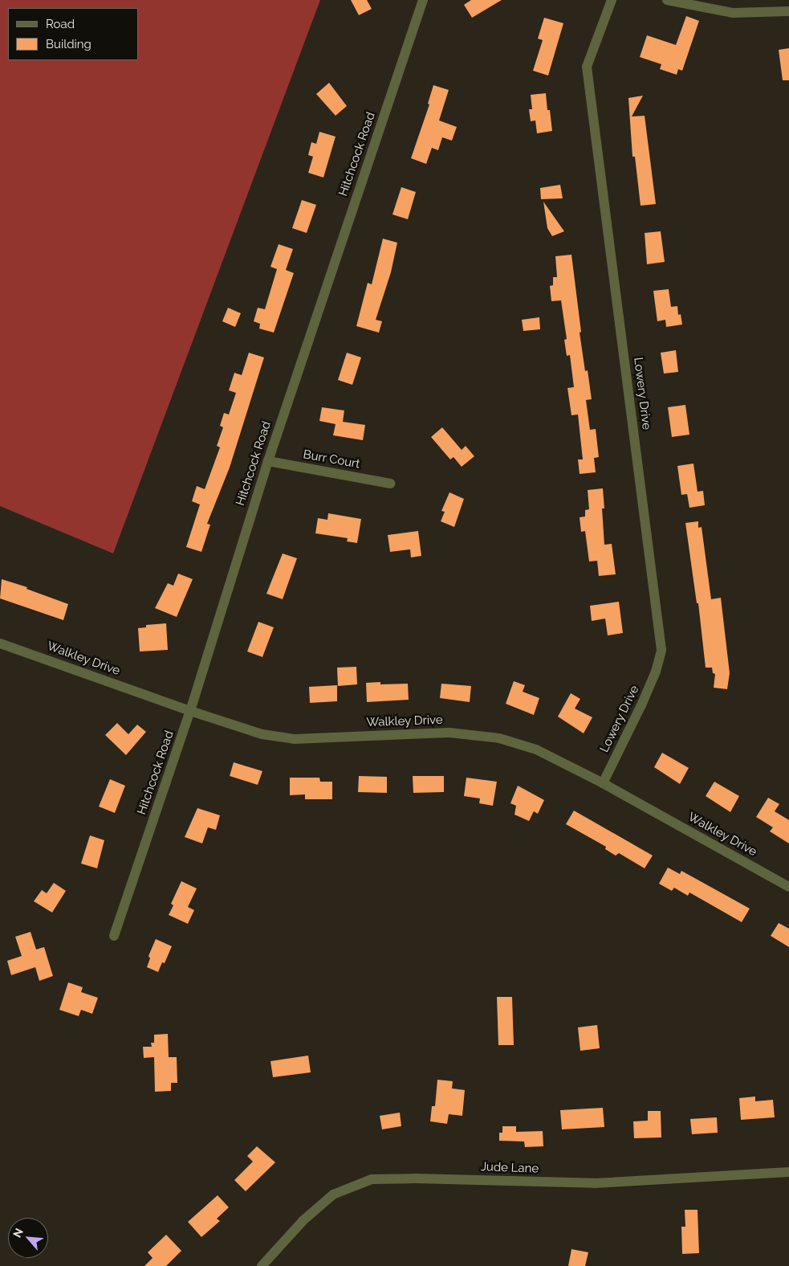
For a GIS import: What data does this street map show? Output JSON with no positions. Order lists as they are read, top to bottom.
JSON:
{
  "streets": {
    "street": [
      "Hitchcock Road",
      "Lowery Drive",
      "Burr Court",
      "Walkley Drive",
      "Jude Lane"
    ]
  },
  "crossings": [
    ["Hitchcock Road", "Burr Court"],
    ["Hitchcock Road", "Walkley Drive"],
    ["Lowery Drive", "Walkley Drive"]
  ],
  "legend": ["Road", "Building"],
  "north": "top left"
}
